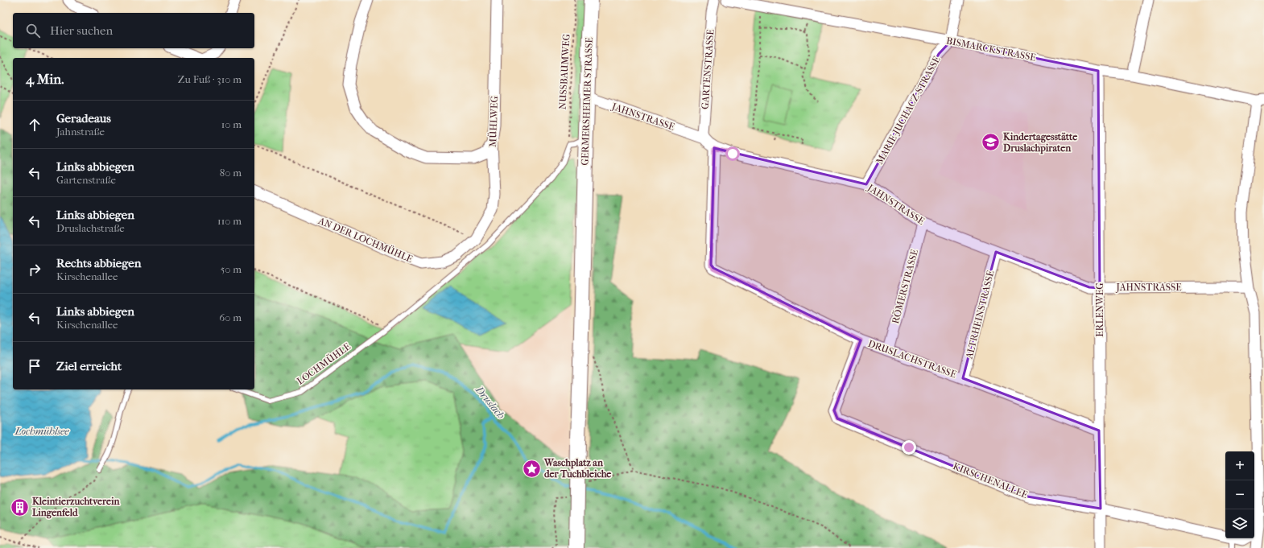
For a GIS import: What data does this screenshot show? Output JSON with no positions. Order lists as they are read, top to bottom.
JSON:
{
  "streets": {
    "main road": ["GERMERSHEIMER STRASSE"],
    "street": [
      "BISMARCKSTRASSE",
      "GARTENSTRASSE",
      "MARIE-JUCHACZ-STRASSE",
      "JAHNSTRASSE",
      "MÜHLWEG",
      "AN DER LOCHMÜHLE",
      "RÖMERSTRASSE",
      "ERLENWEG",
      "ALTRHEINSTRASSE",
      "DRUSLACHSTRASSE",
      "KIRSCHENALLEE"
    ],
    "lane": ["LOCHMÜHLE"],
    "path": ["NUSSBAUMWEG"]
  },
  "crossings": [
    ["BISMARCKSTRASSE", "MARIE-JUCHACZ-STRASSE"],
    ["BISMARCKSTRASSE", "ERLENWEG"],
    ["GARTENSTRASSE", "JAHNSTRASSE"],
    ["NUSSBAUMWEG", "LOCHMÜHLE"],
    ["GERMERSHEIMER STRASSE", "JAHNSTRASSE"],
    ["MARIE-JUCHACZ-STRASSE", "JAHNSTRASSE"],
    ["JAHNSTRASSE", "RÖMERSTRASSE"],
    ["JAHNSTRASSE", "ERLENWEG"],
    ["JAHNSTRASSE", "ALTRHEINSTRASSE"],
    ["JAHNSTRASSE", "DRUSLACHSTRASSE"],
    ["MÜHLWEG", "AN DER LOCHMÜHLE"],
    ["RÖMERSTRASSE", "DRUSLACHSTRASSE"],
    ["ERLENWEG", "DRUSLACHSTRASSE"],
    ["ERLENWEG", "KIRSCHENALLEE"],
    ["ALTRHEINSTRASSE", "DRUSLACHSTRASSE"],
    ["DRUSLACHSTRASSE", "KIRSCHENALLEE"]
  ],
  "water": ["Druslach", "Lochmühlsee"],
  "places": {
    "school or university": ["Kindertagesstätte Druslachpiraten"],
    "place": ["Waschplatz an der Tuchbleiche"],
    "building": ["Kleintierzuchtverein Lingenfeld"]
  },
  "page": {
    "search": "Hier suchen",
    "heading": ["4 Min.", "Zu Fuß · 310 m"],
    "list": [
      ["Geradeaus", "Jahnstraße", "10 m"],
      ["Links abbiegen", "Gartenstraße", "80 m"],
      ["Links abbiegen", "Druslachstraße", "110 m"],
      ["Rechts abbiegen", "Kirschenallee", "50 m"],
      ["Links abbiegen", "Kirschenallee", "60 m"],
      "Ziel erreicht"
    ],
    "map_buttons": ["+", "−"]
  }
}
